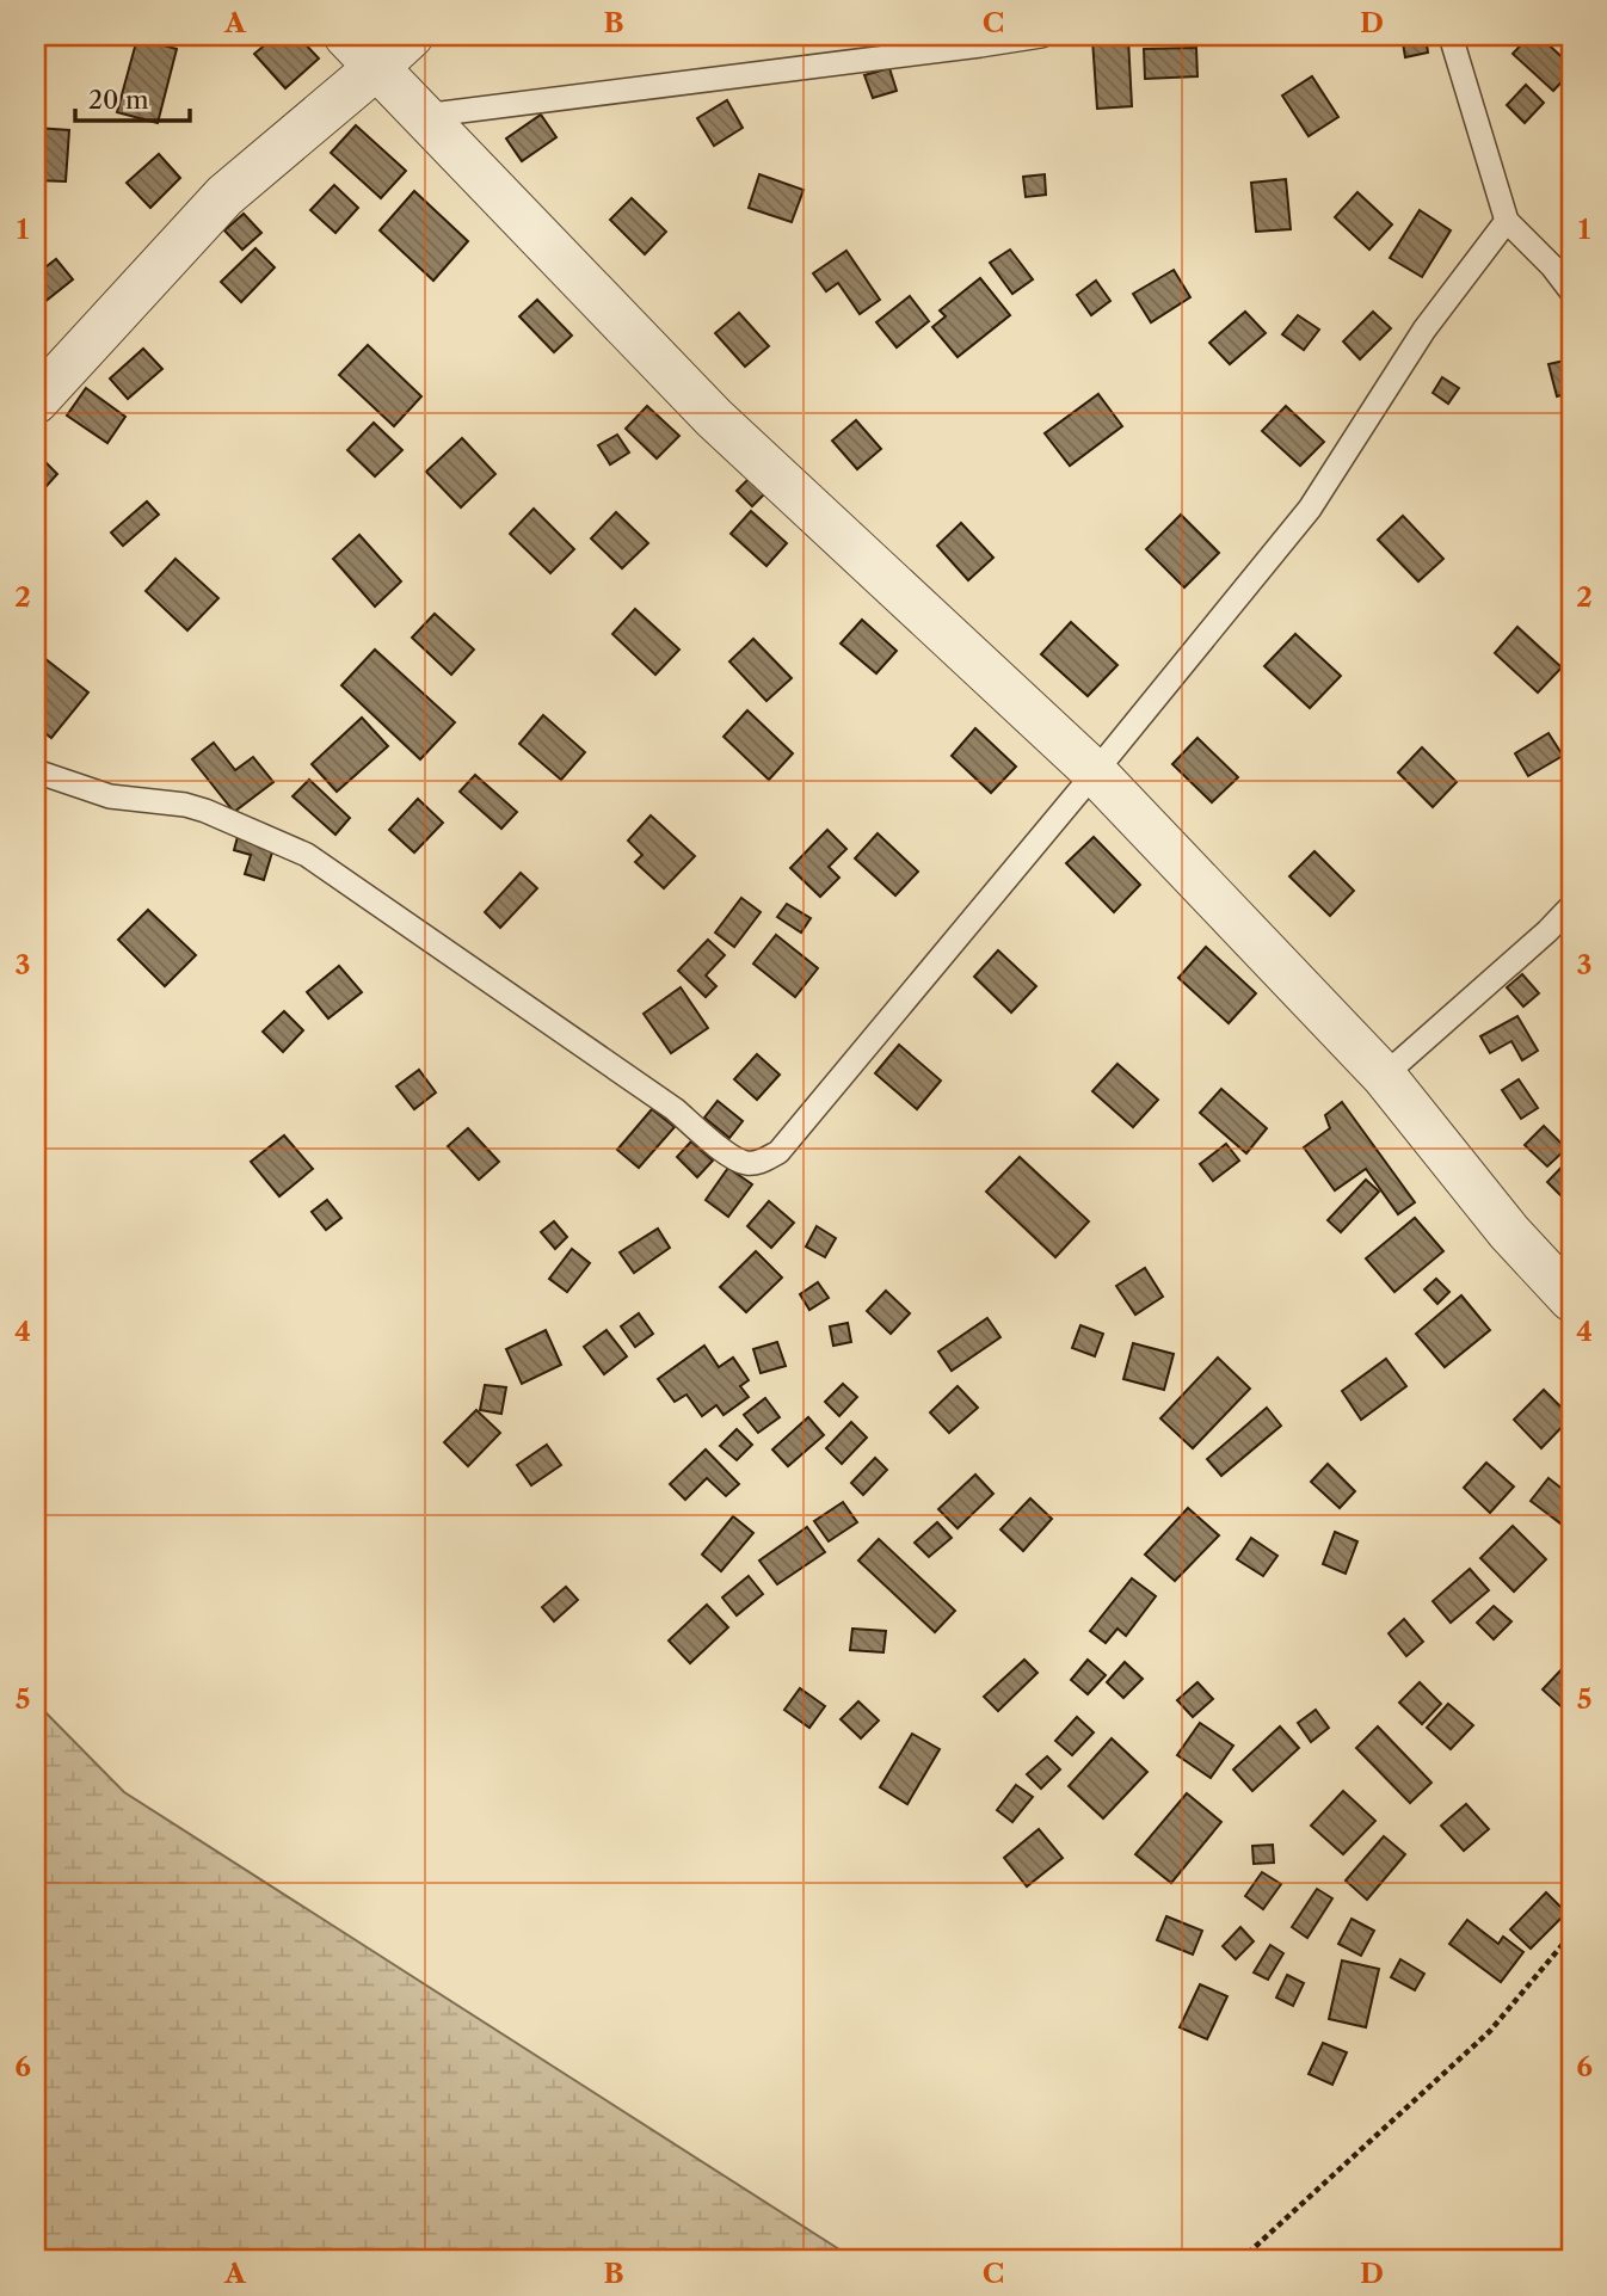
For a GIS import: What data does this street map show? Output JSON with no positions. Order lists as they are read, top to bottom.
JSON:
{
  "scale_bar": "20 m",
  "grid": {
    "columns": [
      "A",
      "B",
      "C",
      "D"
    ],
    "rows": [
      "1",
      "2",
      "3",
      "4",
      "5",
      "6"
    ]
  }
}
